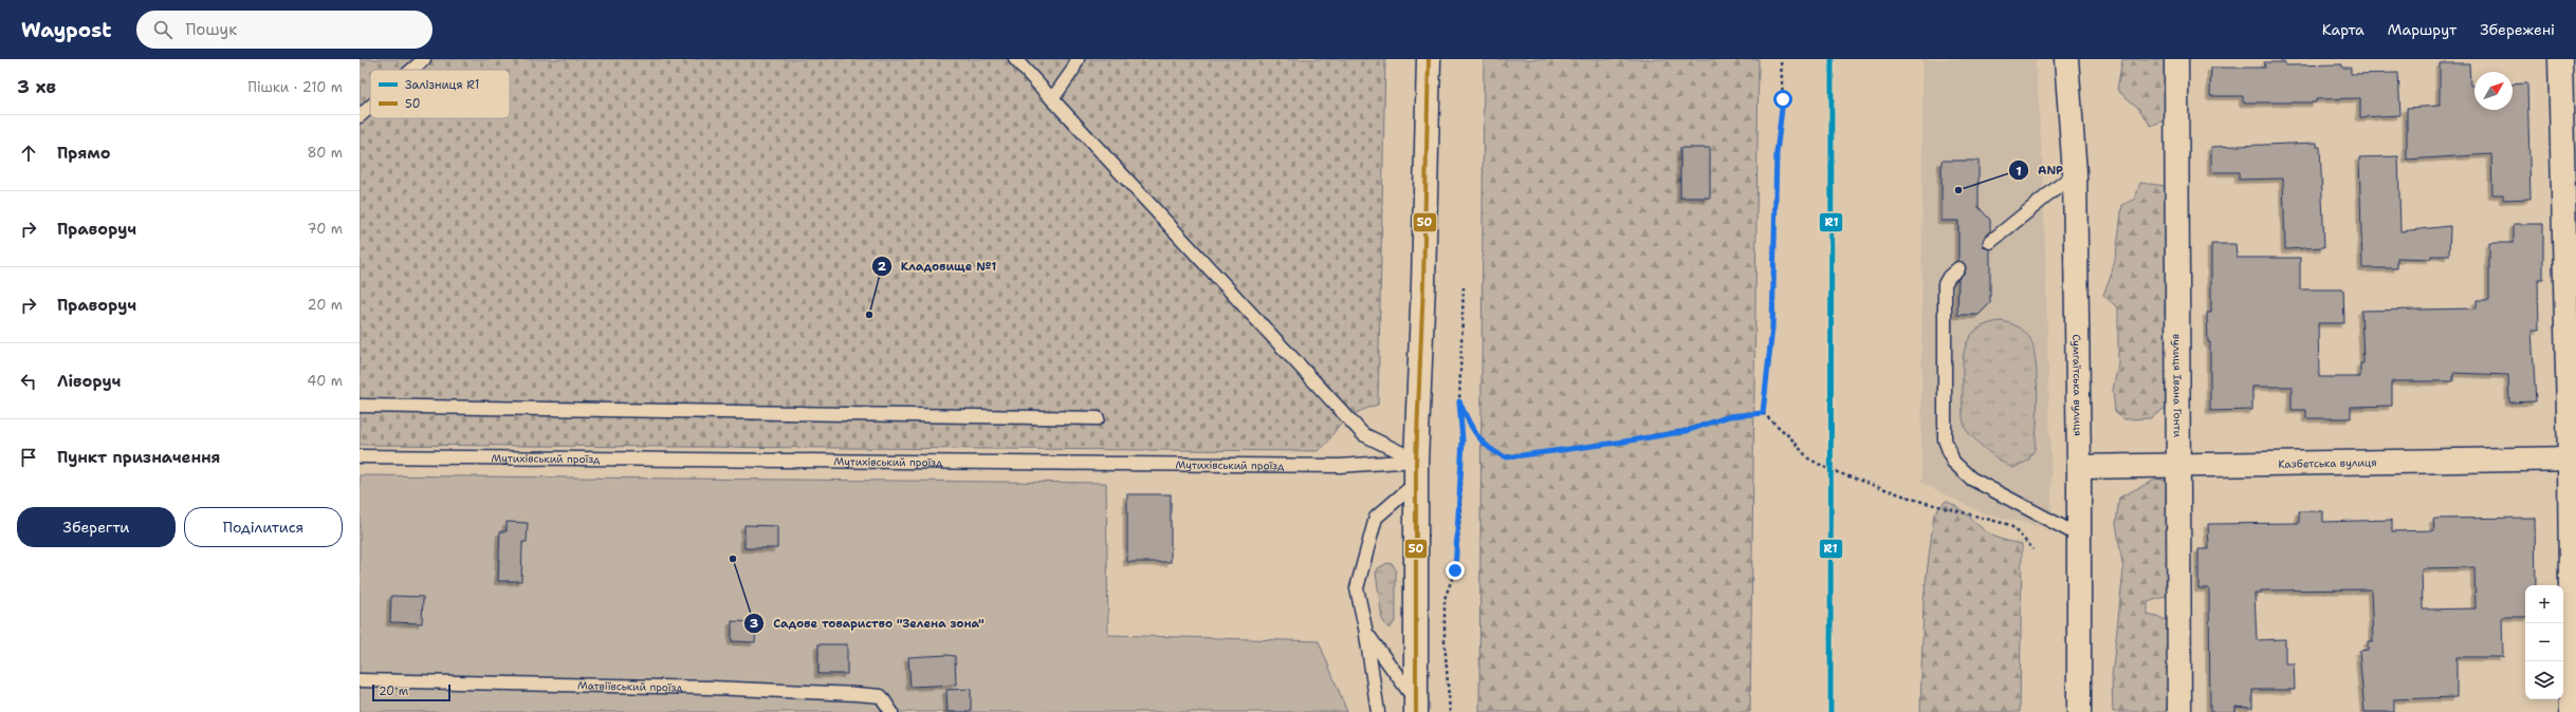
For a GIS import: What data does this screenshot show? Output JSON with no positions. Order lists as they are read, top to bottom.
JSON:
{
  "streets": {
    "street": ["Сумгаїтська вулиця", "вулиця Івана Гонти", "Казбетська вулиця"],
    "lane": ["Мутихівський проїзд", "Матвіївський проїзд"]
  },
  "crossings": [
    ["Сумгаїтська вулиця", "Казбетська вулиця"],
    ["вулиця Івана Гонти", "Казбетська вулиця"]
  ],
  "places": ["ANP", "Кладовище №1", "Садове товариство \"Зелена зона\""],
  "lines": ["rail line R1", "transit line 50"],
  "legend": ["Залізниця R1", "50"],
  "scale_bar": "20 m",
  "north": "top right",
  "page": {
    "header": "Waypost",
    "search": "Пошук",
    "nav": ["Карта", "Маршрут", "Збережені"],
    "heading": ["3 хв", "Пішки · 210 m"],
    "list": [
      ["Прямо", "80 m"],
      ["Праворуч", "70 m"],
      ["Праворуч", "20 m"],
      ["Ліворуч", "40 m"],
      "Пункт призначення"
    ],
    "buttons": ["Зберегти", "Поділитися"],
    "map_buttons": ["+", "−"],
    "scale": "20 m"
  }
}
